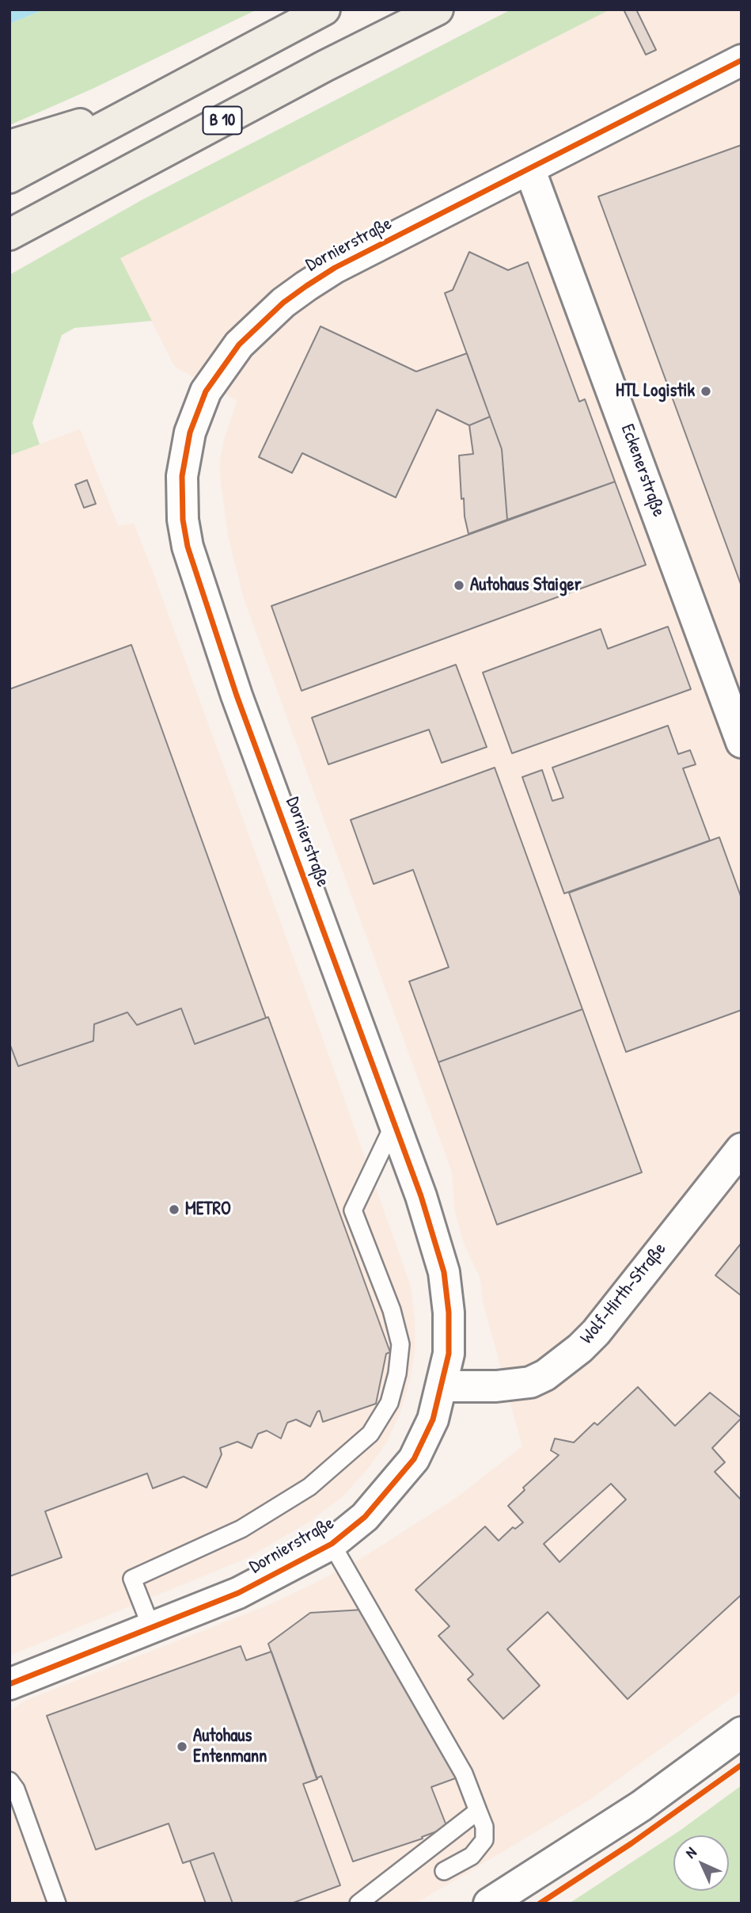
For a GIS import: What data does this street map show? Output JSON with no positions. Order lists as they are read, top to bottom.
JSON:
{
  "streets": {
    "highway": ["B 10"],
    "street": ["Dornierstraße", "Eckenerstraße", "Wolf-Hirth-Straße"]
  },
  "crossings": [
    ["Dornierstraße", "Eckenerstraße"],
    ["Dornierstraße", "Wolf-Hirth-Straße"]
  ],
  "places": [
    "HTL Logistik",
    "Autohaus Staiger",
    "METRO",
    "Autohaus Entenmann"
  ],
  "north": "top left"
}
